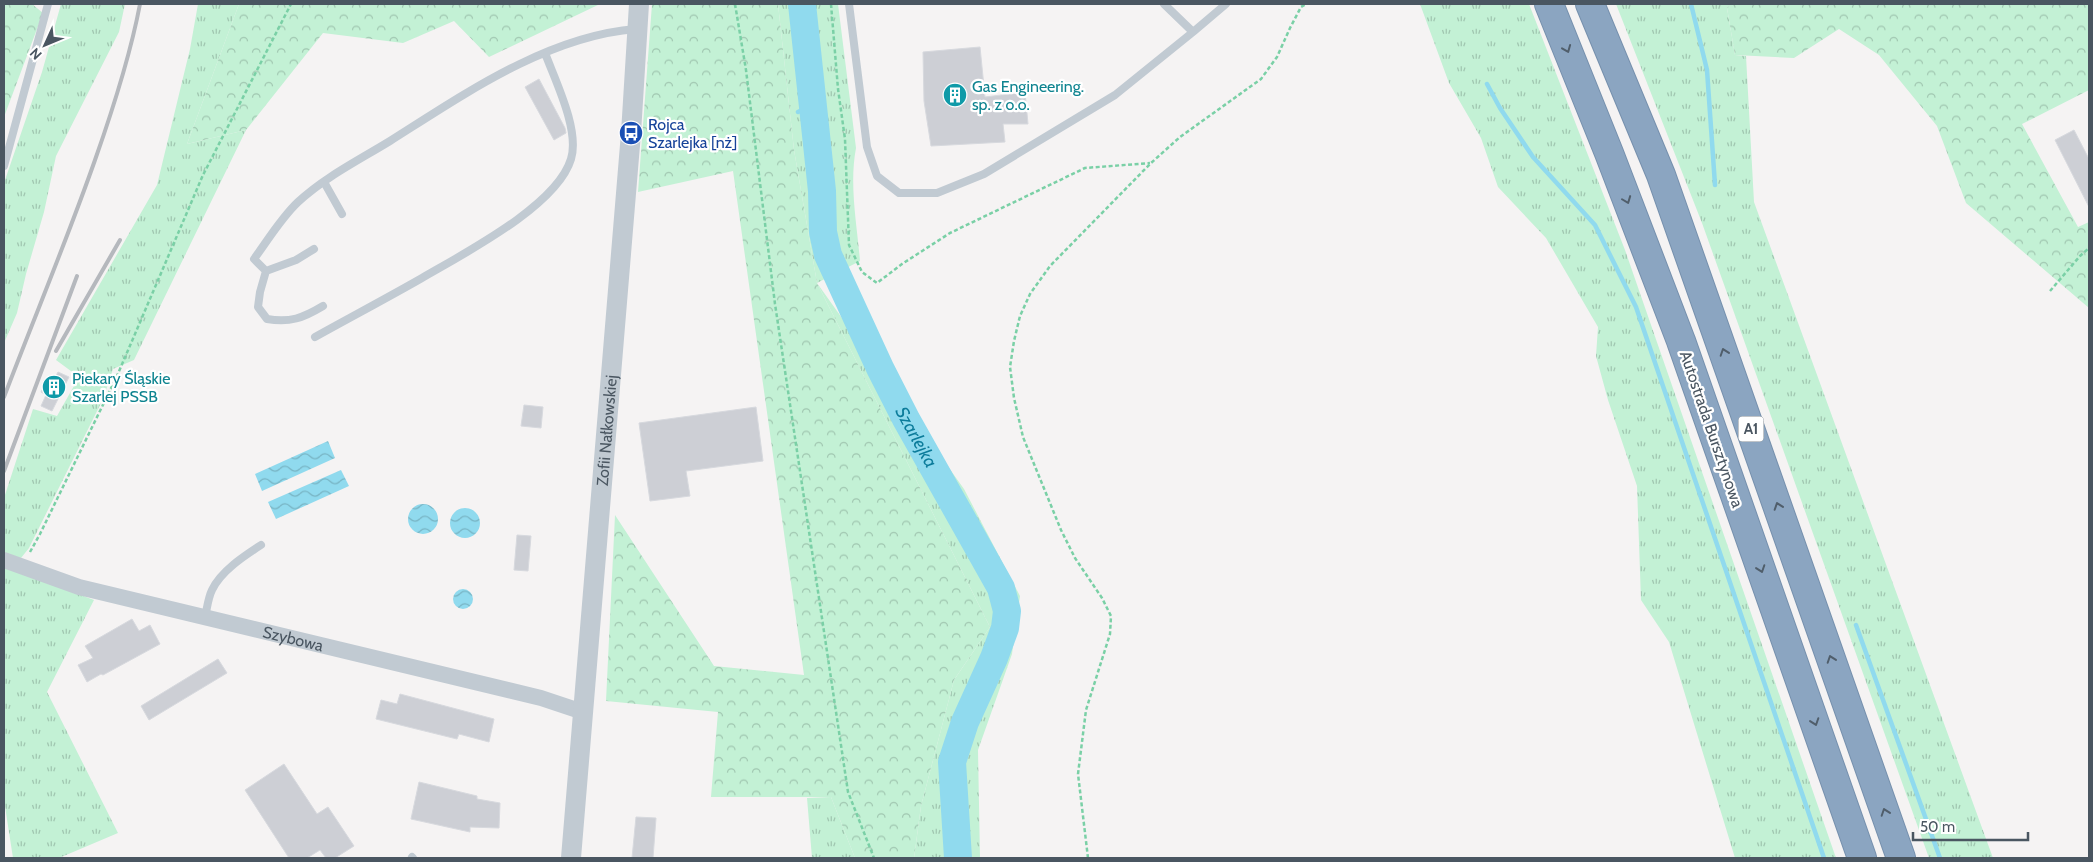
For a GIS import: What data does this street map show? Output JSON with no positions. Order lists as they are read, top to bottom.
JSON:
{
  "streets": {
    "highway": ["Autostrada Bursztynowa", "A1"],
    "street": ["Zofii Nałkowskiej", "Szybowa"]
  },
  "crossings": [
    ["Zofii Nałkowskiej", "Szybowa"]
  ],
  "water": ["Szarlejka"],
  "places": {
    "building": ["Gas Engineering. sp. z o.o.", "Piekary Śląskie Szarlej PSSB"],
    "bus stop": ["Rojca Szarlejka [nż]"]
  },
  "scale_bar": "50 m",
  "north": "bottom left"
}
